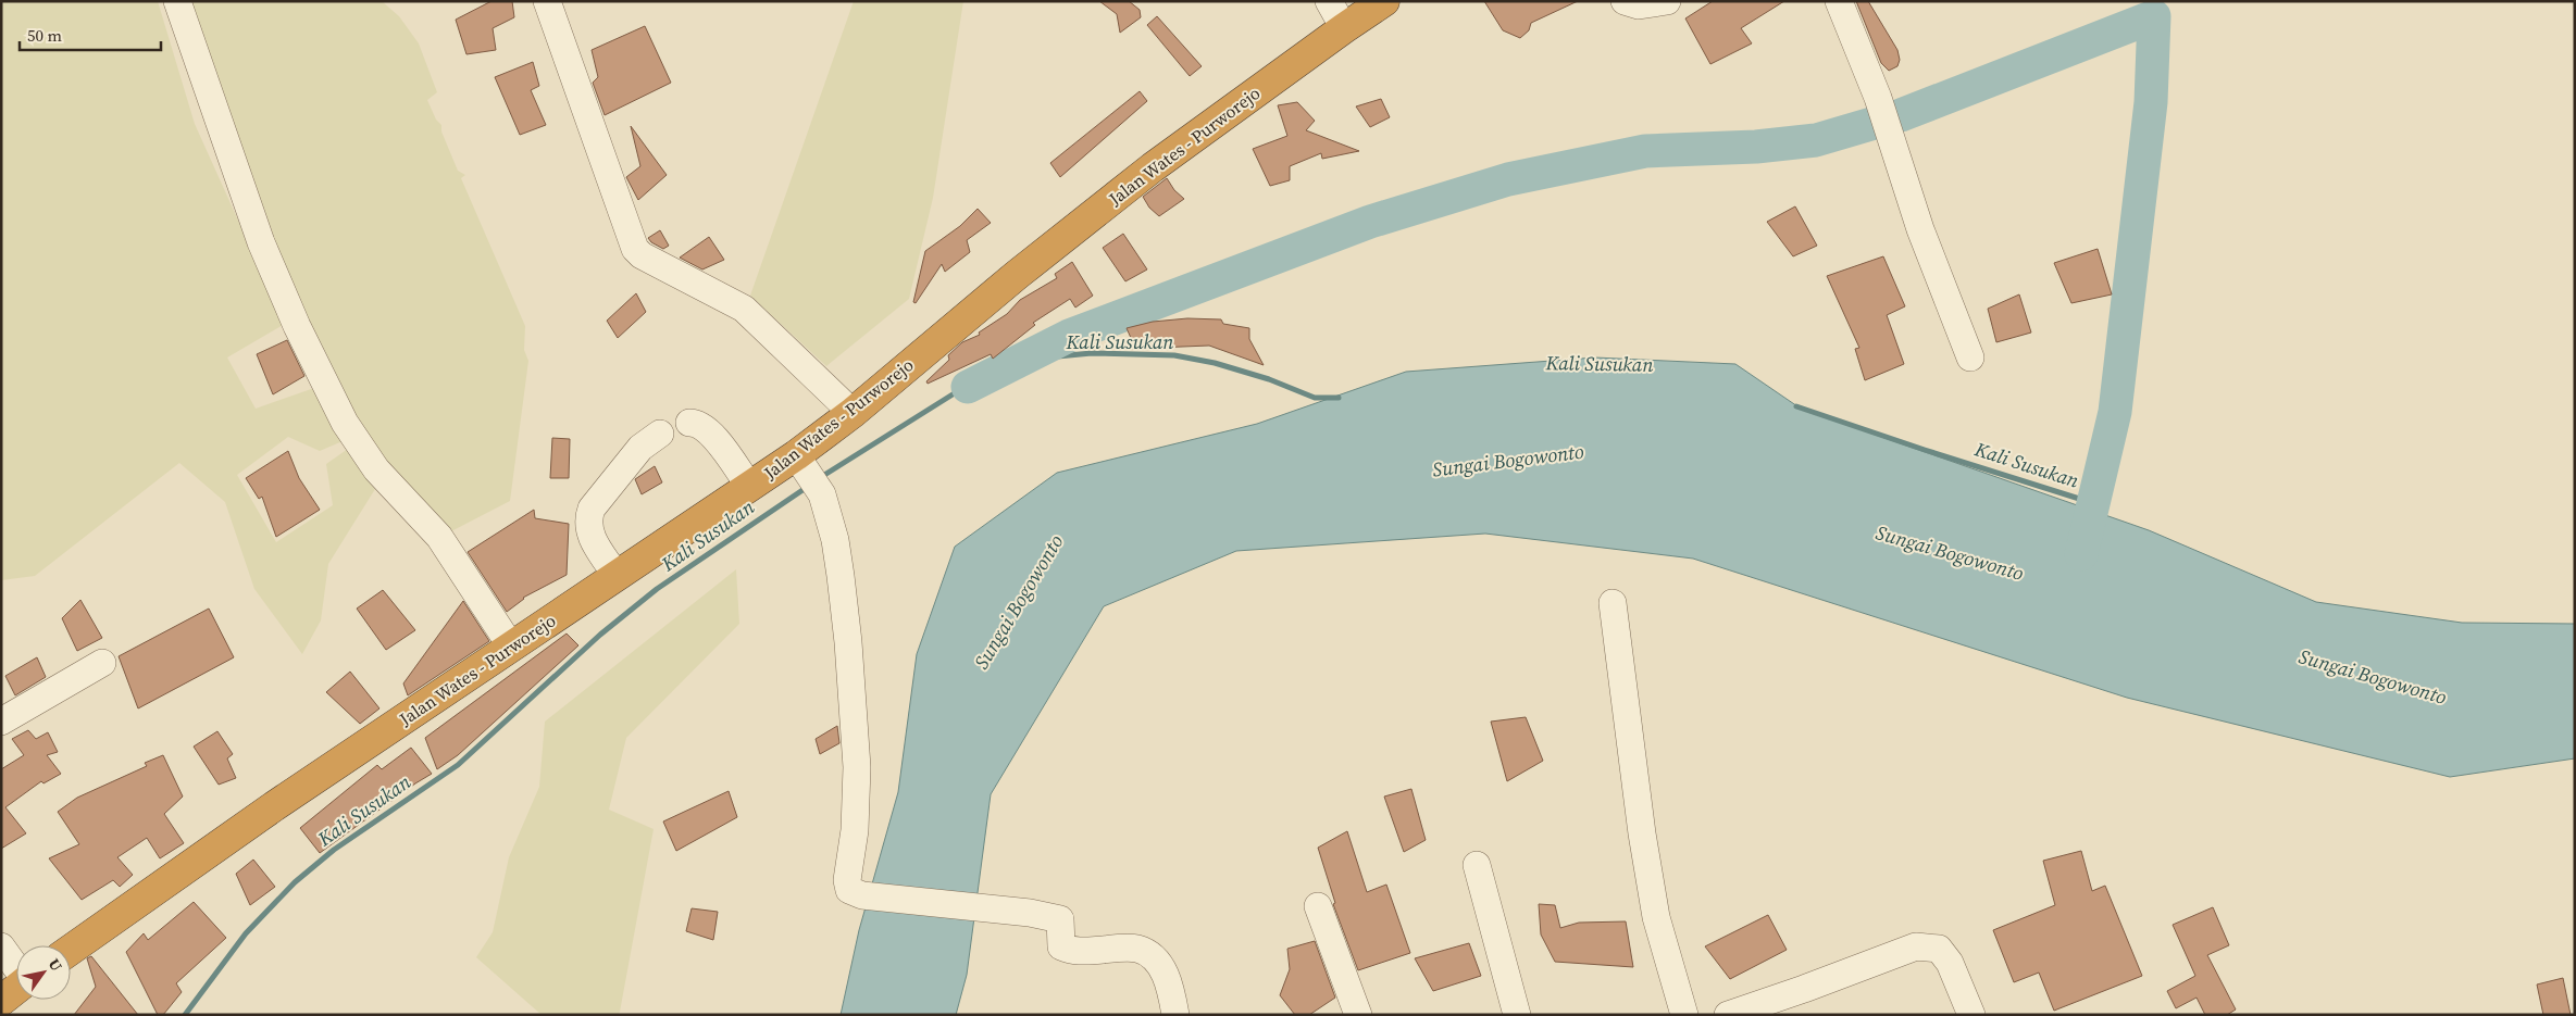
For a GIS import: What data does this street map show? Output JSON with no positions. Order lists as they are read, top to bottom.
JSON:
{
  "streets": {
    "highway": ["Jalan Wates - Purworejo"]
  },
  "water": ["Kali Susukan", "Sungai Bogowonto"],
  "scale_bar": "50 m",
  "north": "top right"
}
